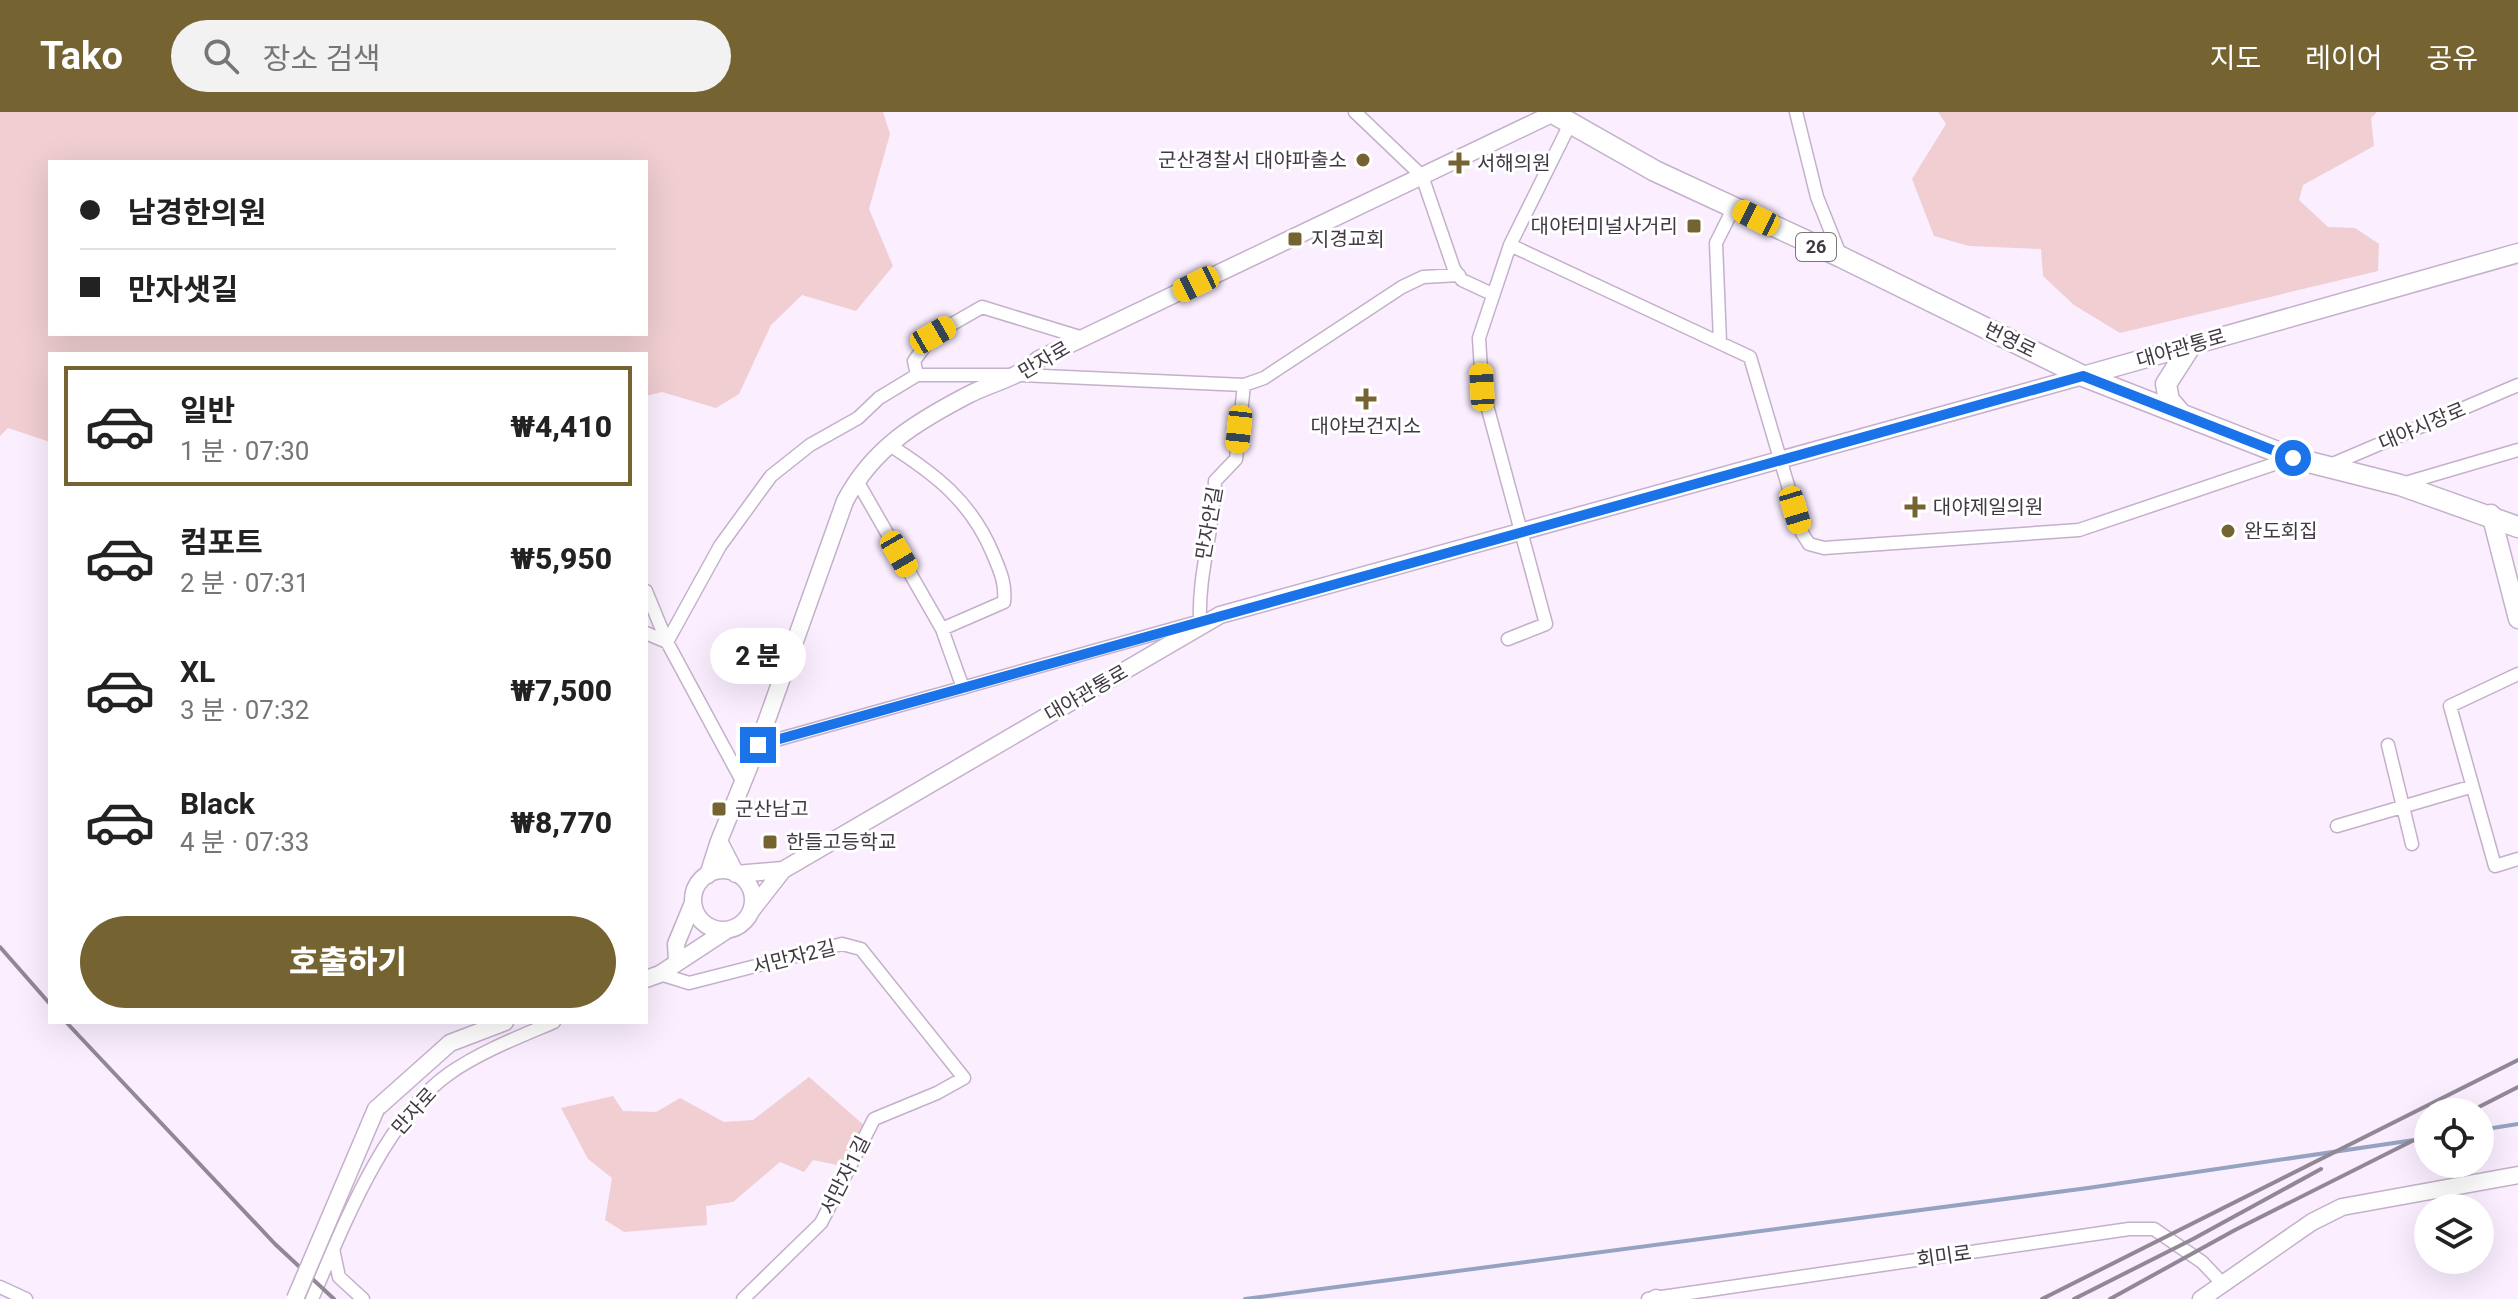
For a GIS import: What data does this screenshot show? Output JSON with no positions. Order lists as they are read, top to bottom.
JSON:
{
  "streets": {
    "main road": ["26", "번영로", "대야관통로"],
    "street": [
      "만자로",
      "대야시장로",
      "만자안길",
      "서만자2길",
      "서만자1길",
      "회미로"
    ]
  },
  "crossings": [
    ["번영로", "대야관통로"],
    ["번영로", "만자로"],
    ["번영로", "대야시장로"],
    ["서만자2길", "서만자1길"]
  ],
  "places": {
    "other": ["군산경찰서 대야파출소", "완도회집"],
    "health": ["서해의원", "대야보건지소", "대야제일의원"],
    "transit": [
      "대야터미널사거리",
      "지경교회",
      "군산남고",
      "한들고등학교"
    ]
  },
  "page": {
    "header": "Tako",
    "search": "장소 검색",
    "nav": ["지도", "레이어", "공유"],
    "banner": ["남경한의원", "만자샛길"],
    "list": [
      {
        "name": "일반",
        "note": "1 분 · 07:30",
        "value": "₩4,410"
      },
      {
        "name": "컴포트",
        "note": "2 분 · 07:31",
        "value": "₩5,950"
      },
      {
        "name": "XL",
        "note": "3 분 · 07:32",
        "value": "₩7,500"
      },
      {
        "name": "Black",
        "note": "4 분 · 07:33",
        "value": "₩8,770"
      }
    ],
    "bubble": "2 분",
    "buttons": "호출하기"
  }
}
